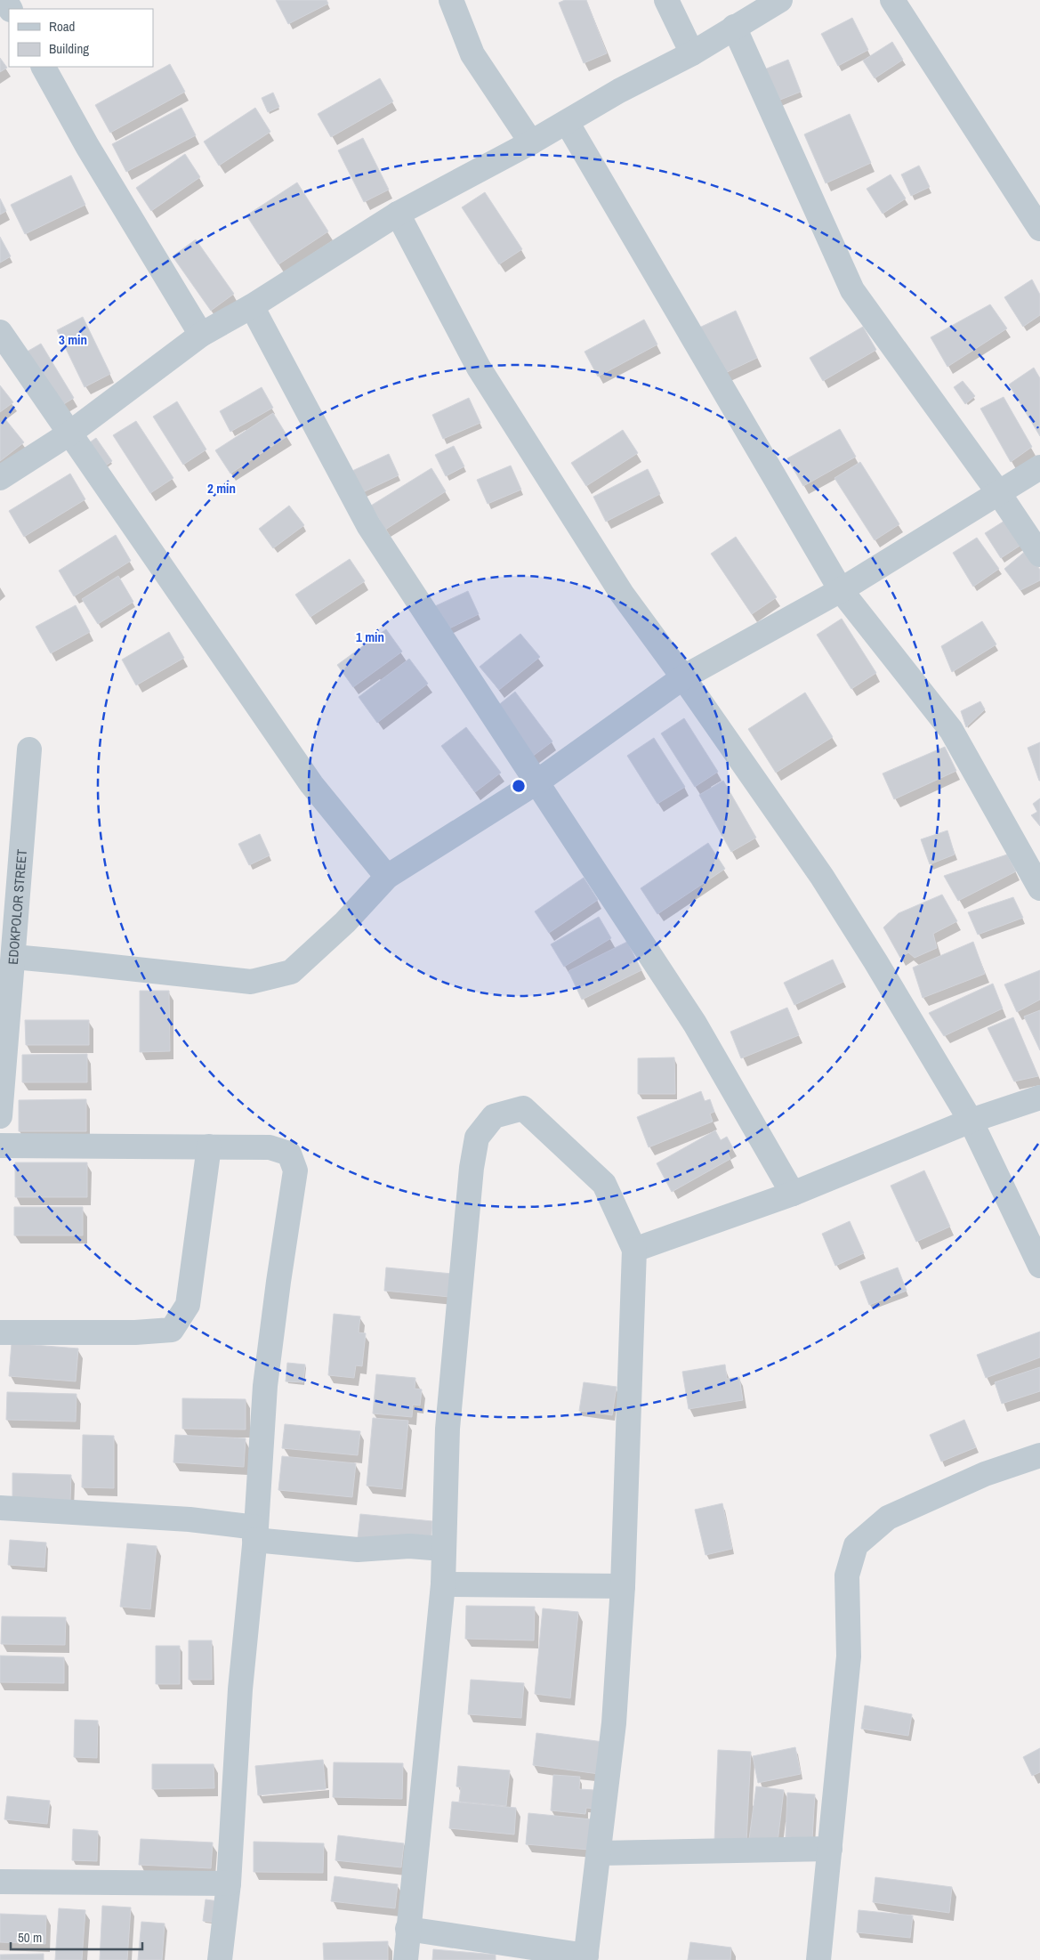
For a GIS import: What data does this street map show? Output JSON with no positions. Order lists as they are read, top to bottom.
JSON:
{
  "streets": {
    "street": ["EDOKPOLOR STREET"]
  },
  "legend": ["Road", "Building"],
  "scale_bar": "50 m",
  "rings": ["3 min", "2 min", "1 min"]
}
